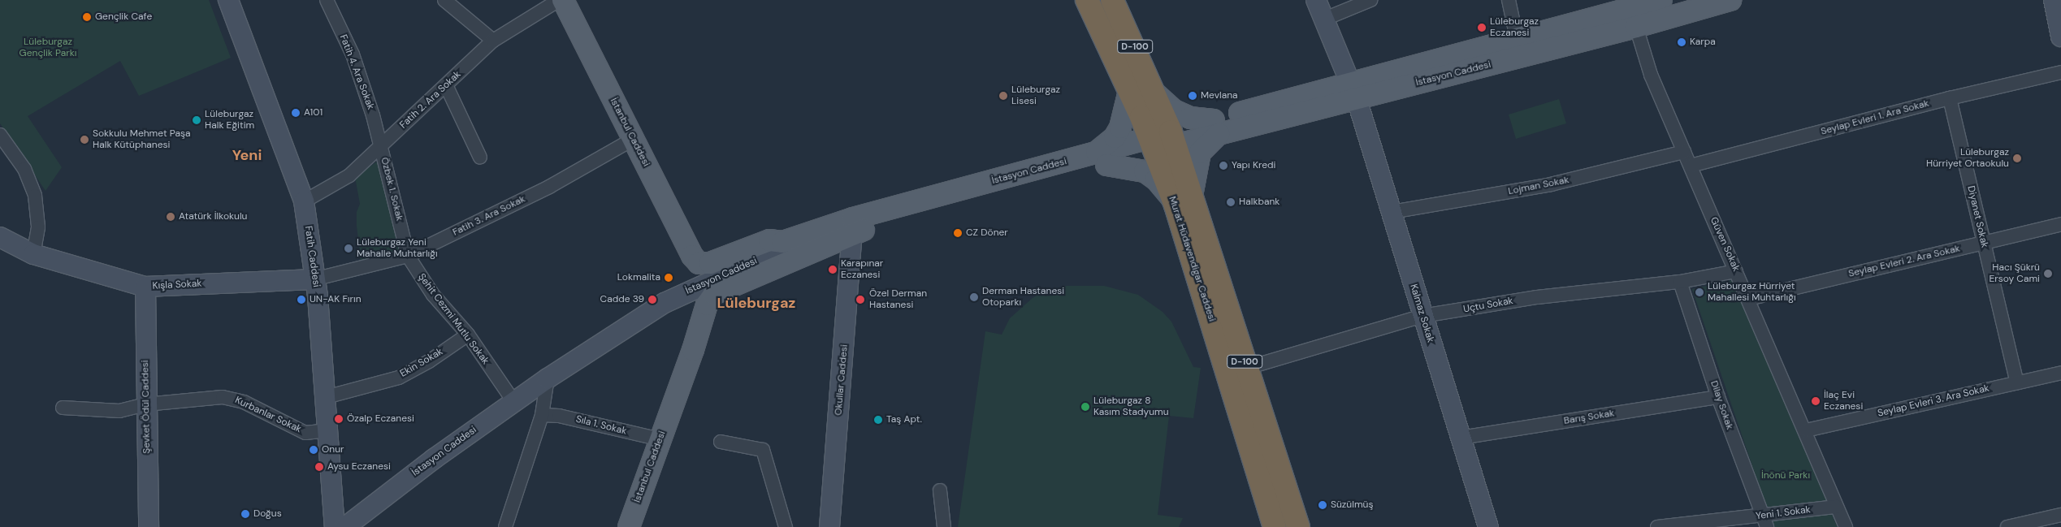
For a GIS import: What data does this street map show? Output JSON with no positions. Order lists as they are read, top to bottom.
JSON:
{
  "streets": {
    "highway": ["D-100", "Murat Hüdavendigar Caddesi"],
    "main road": [
      "İstasyon Caddesi",
      "İstanbul Caddesi",
      "Fatih Caddesi",
      "Kışla Sokak",
      "Kalmaz Sokak",
      "Okullar Caddesi",
      "Şevket Ödül Caddesi"
    ],
    "street": [
      "Fatih 4. Ara Sokak",
      "Fatih 2. Ara Sokak",
      "Seylap Evleri 1. Ara Sokak",
      "Lojman Sokak",
      "Özbek 1. Sokak",
      "Fatih 3. Ara Sokak",
      "Diyanet Sokak",
      "Güven Sokak",
      "Seylap Evleri 2. Ara Sokak",
      "Uçtu Sokak",
      "Şehit Cezmi Mutlu Sokak",
      "Ekin Sokak",
      "Seylap Evleri 3. Ara Sokak",
      "Dilay Sokak",
      "Kurbanlar Sokak",
      "Barış Sokak",
      "Sıla 1. Sokak",
      "Yeni 1. Sokak"
    ]
  },
  "crossings": [
    ["Fatih 4. Ara Sokak", "Fatih 2. Ara Sokak"],
    ["Fatih 4. Ara Sokak", "Özbek 1. Sokak"],
    ["İstasyon Caddesi", "İstanbul Caddesi"],
    ["İstasyon Caddesi", "Güven Sokak"],
    ["İstasyon Caddesi", "Murat Hüdavendigar Caddesi"],
    ["İstasyon Caddesi", "Kalmaz Sokak"],
    ["İstasyon Caddesi", "Şehit Cezmi Mutlu Sokak"],
    ["İstasyon Caddesi", "Okullar Caddesi"],
    ["Fatih 2. Ara Sokak", "Özbek 1. Sokak"],
    ["Fatih 2. Ara Sokak", "Fatih Caddesi"],
    ["Seylap Evleri 1. Ara Sokak", "Diyanet Sokak"],
    ["Seylap Evleri 1. Ara Sokak", "Güven Sokak"],
    ["İstanbul Caddesi", "Fatih 3. Ara Sokak"],
    ["İstanbul Caddesi", "Sıla 1. Sokak"],
    ["Lojman Sokak", "Güven Sokak"],
    ["Lojman Sokak", "Kalmaz Sokak"],
    ["Özbek 1. Sokak", "Fatih 3. Ara Sokak"],
    ["Özbek 1. Sokak", "Şehit Cezmi Mutlu Sokak"],
    ["Fatih 3. Ara Sokak", "Fatih Caddesi"],
    ["Fatih 3. Ara Sokak", "Kışla Sokak"],
    ["Fatih 3. Ara Sokak", "Şehit Cezmi Mutlu Sokak"],
    ["Diyanet Sokak", "Seylap Evleri 2. Ara Sokak"],
    ["Diyanet Sokak", "Seylap Evleri 3. Ara Sokak"],
    ["Güven Sokak", "Seylap Evleri 2. Ara Sokak"],
    ["Güven Sokak", "Uçtu Sokak"],
    ["Güven Sokak", "Seylap Evleri 3. Ara Sokak"],
    ["Güven Sokak", "Yeni 1. Sokak"],
    ["Fatih Caddesi", "Kışla Sokak"],
    ["Fatih Caddesi", "Ekin Sokak"],
    ["Fatih Caddesi", "Kurbanlar Sokak"],
    ["Murat Hüdavendigar Caddesi", "Uçtu Sokak"],
    ["Kışla Sokak", "Şevket Ödül Caddesi"],
    ["Uçtu Sokak", "Kalmaz Sokak"],
    ["Uçtu Sokak", "Dilay Sokak"],
    ["Kalmaz Sokak", "Barış Sokak"],
    ["Şehit Cezmi Mutlu Sokak", "Ekin Sokak"],
    ["Dilay Sokak", "Barış Sokak"],
    ["Dilay Sokak", "Yeni 1. Sokak"],
    ["Şevket Ödül Caddesi", "Kurbanlar Sokak"]
  ],
  "districts": ["Yeni", "Lüleburgaz"],
  "parks": ["Lüleburgaz Gençlik Parkı", "İnönü Parkı"],
  "places": [
    "Gençlik Cafe",
    "Lüleburgaz Eczanesi",
    "Karpa",
    "Lüleburgaz Lisesi",
    "Mevlana",
    "A101",
    "Lüleburgaz Halk Eğitim",
    "Sokkulu Mehmet Paşa Halk Kütüphanesi",
    "Lüleburgaz Hürriyet Ortaokulu",
    "Yapı Kredi",
    "Halkbank",
    "Atatürk İlkokulu",
    "CZ Döner",
    "Lüleburgaz Yeni Mahalle Muhtarlığı",
    "Karapınar Eczanesi",
    "Hacı Şükrü Ersoy Cami",
    "Lokmalita",
    "Lüleburgaz Hürriyet Mahallesi Muhtarlığı",
    "Derman Hastanesi Otoparkı",
    "UN-AK Fırın",
    "Cadde 39",
    "Özel Derman Hastanesi",
    "İlaç Evi Eczanesi",
    "Lüleburgaz 8 Kasım Stadyumu",
    "Özalp Eczanesi",
    "Taş Apt.",
    "Onur",
    "Aysu Eczanesi",
    "Süzülmüş",
    "Doğus"
  ]
}
